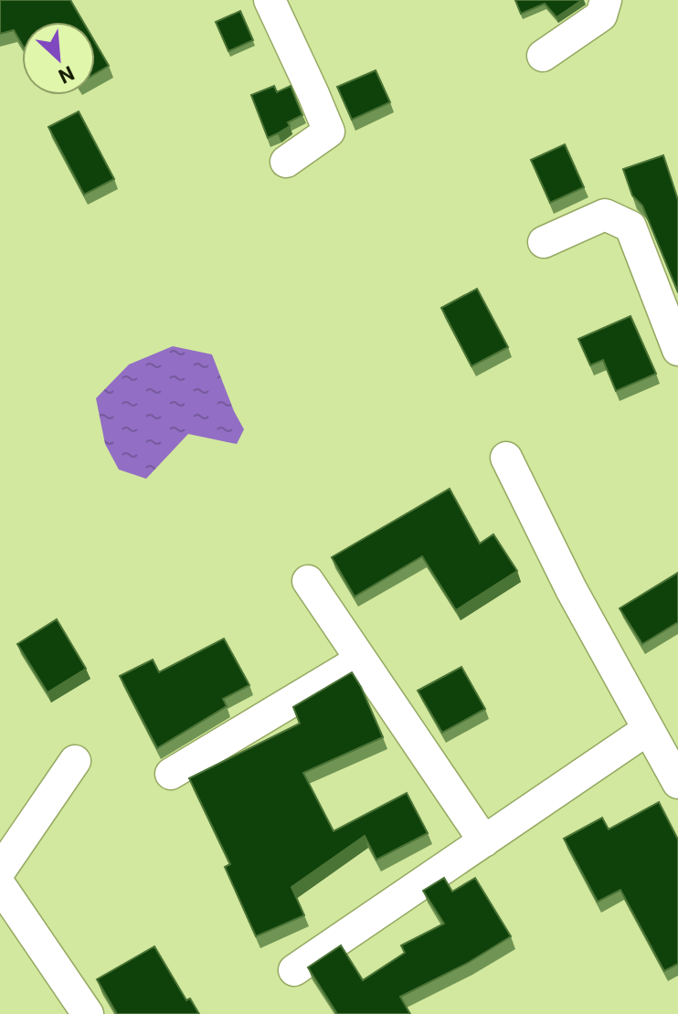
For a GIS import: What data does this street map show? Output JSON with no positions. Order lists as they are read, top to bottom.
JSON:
{
  "north": "bottom right"
}
